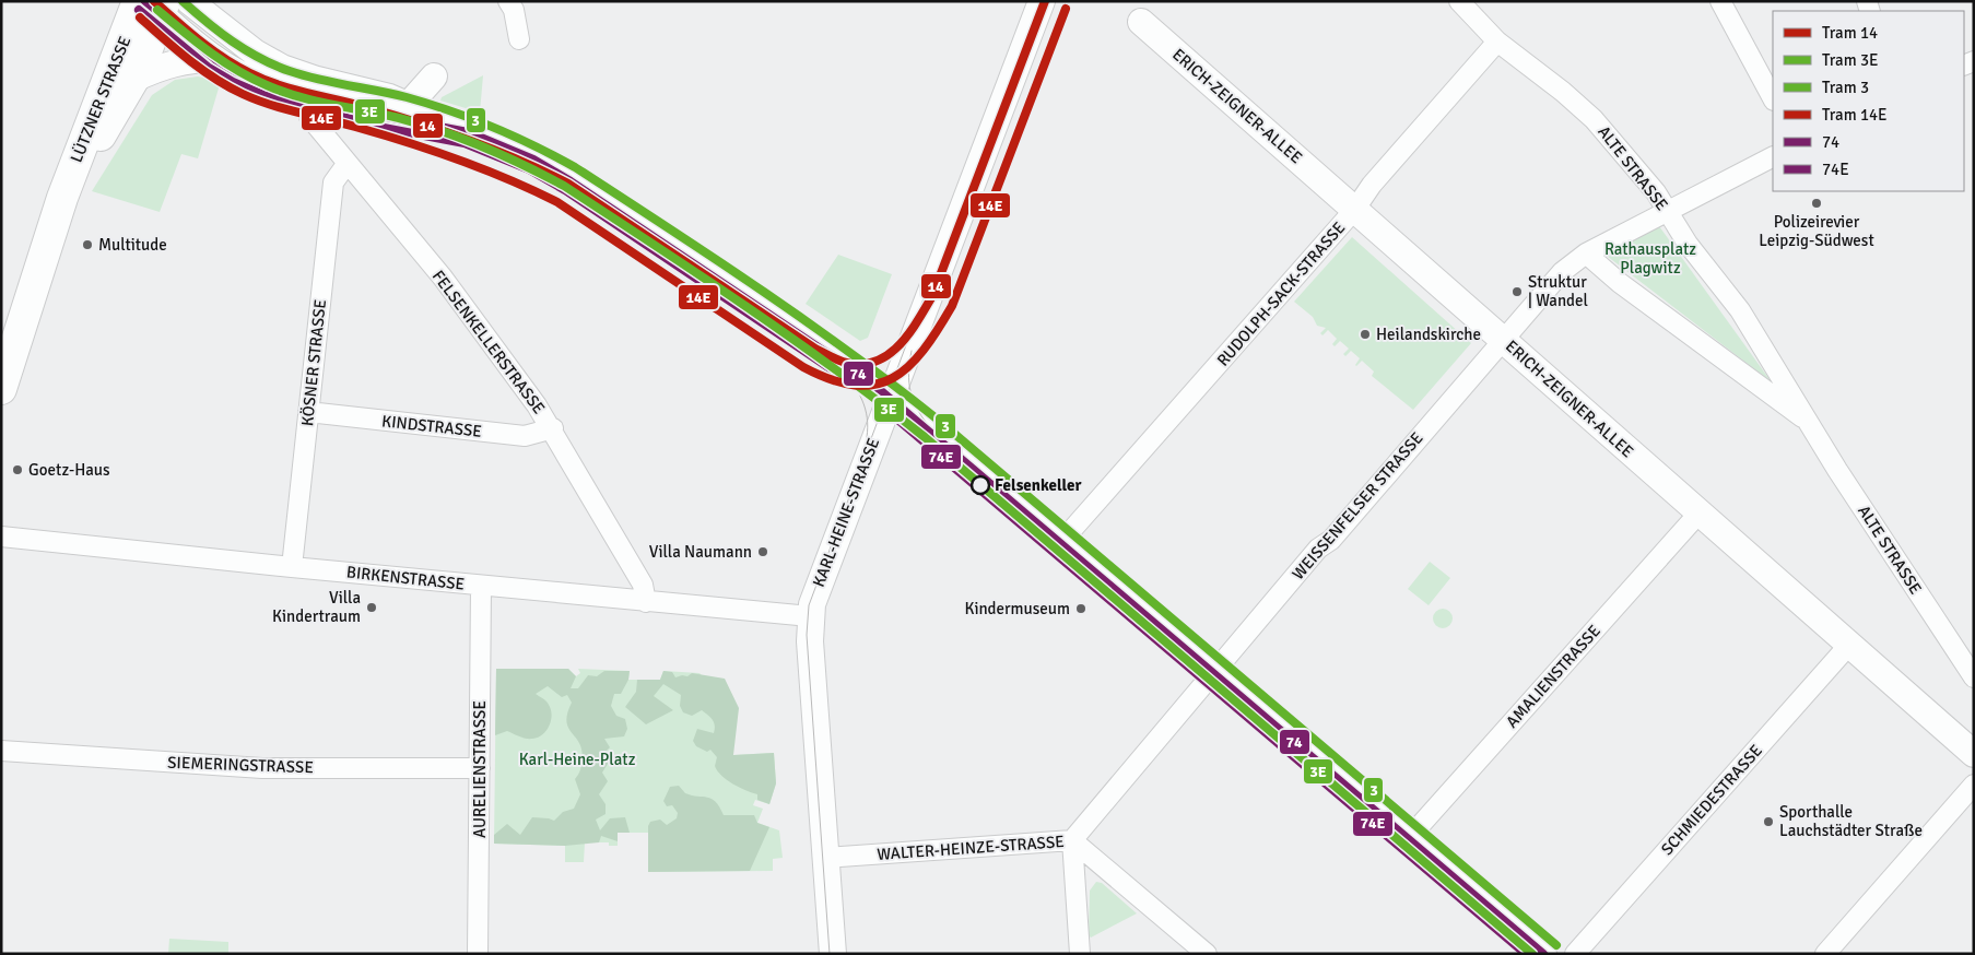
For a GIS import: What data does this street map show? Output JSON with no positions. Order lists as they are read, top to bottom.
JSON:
{
  "streets": {
    "main road": ["LÜTZNER STRASSE", "ERICH-ZEIGNER-ALLEE", "KARL-HEINE-STRASSE"],
    "street": [
      "ALTE STRASSE",
      "RUDOLPH-SACK-STRASSE",
      "FELSENKELLERSTRASSE",
      "KÖSNER STRASSE",
      "KINDSTRASSE",
      "WEISSENFELSER STRASSE",
      "BIRKENSTRASSE",
      "AMALIENSTRASSE",
      "SIEMERINGSTRASSE",
      "AURELIENSTRASSE",
      "SCHMIEDESTRASSE",
      "WALTER-HEINZE-STRASSE"
    ]
  },
  "crossings": [
    ["ERICH-ZEIGNER-ALLEE", "RUDOLPH-SACK-STRASSE"],
    ["ERICH-ZEIGNER-ALLEE", "WEISSENFELSER STRASSE"],
    ["ERICH-ZEIGNER-ALLEE", "AMALIENSTRASSE"],
    ["ERICH-ZEIGNER-ALLEE", "SCHMIEDESTRASSE"],
    ["ALTE STRASSE", "RUDOLPH-SACK-STRASSE"],
    ["ALTE STRASSE", "WEISSENFELSER STRASSE"],
    ["FELSENKELLERSTRASSE", "KÖSNER STRASSE"],
    ["FELSENKELLERSTRASSE", "KINDSTRASSE"],
    ["FELSENKELLERSTRASSE", "BIRKENSTRASSE"],
    ["KÖSNER STRASSE", "KINDSTRASSE"],
    ["KÖSNER STRASSE", "BIRKENSTRASSE"],
    ["WEISSENFELSER STRASSE", "WALTER-HEINZE-STRASSE"],
    ["KARL-HEINE-STRASSE", "BIRKENSTRASSE"],
    ["KARL-HEINE-STRASSE", "WALTER-HEINZE-STRASSE"],
    ["BIRKENSTRASSE", "AURELIENSTRASSE"],
    ["SIEMERINGSTRASSE", "AURELIENSTRASSE"]
  ],
  "parks": ["Rathausplatz Plagwitz", "Karl-Heine-Platz"],
  "places": [
    "Polizeirevier Leipzig-Südwest",
    "Multitude",
    "Struktur | Wandel",
    "Heilandskirche",
    "Goetz-Haus",
    "Felsenkeller",
    "Villa Naumann",
    "Villa Kindertraum",
    "Kindermuseum",
    "Sporthalle Lauchstädter Straße"
  ],
  "lines": [
    "tram line 14",
    "tram line 3",
    "transit line 74",
    "tram line 14E",
    "tram line 3E",
    "transit line 74E"
  ],
  "legend": [
    "Tram 14",
    "Tram 3E",
    "Tram 3",
    "Tram 14E",
    "74",
    "74E"
  ]
}
